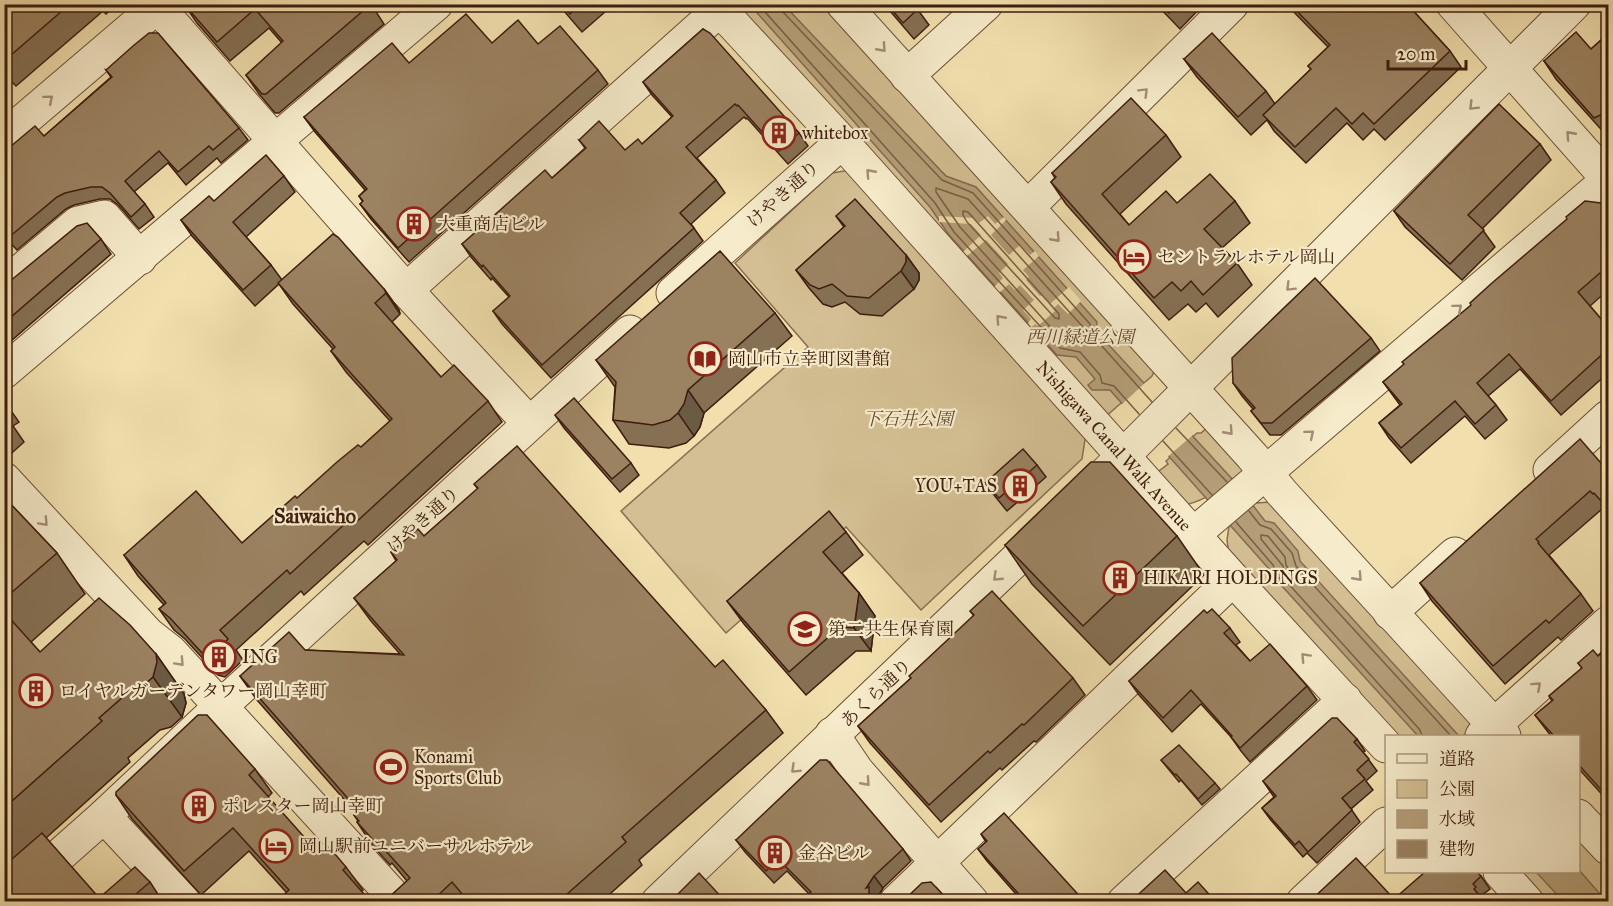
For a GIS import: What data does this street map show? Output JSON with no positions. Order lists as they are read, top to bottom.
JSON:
{
  "streets": {
    "street": ["けやき通り", "Nishigawa Canal Walk Avenue", "あくら通り"]
  },
  "crossings": [
    ["けやき通り", "Nishigawa Canal Walk Avenue"],
    ["Nishigawa Canal Walk Avenue", "あくら通り"]
  ],
  "districts": ["Saiwaicho"],
  "parks": ["西川緑道公園", "下石井公園"],
  "places": {
    "building": [
      "whitebox",
      "大重商店ビル",
      "YOU+TAS",
      "HIKARI HOLDINGS",
      "ING",
      "ロイヤルガーデンタワー岡山幸町",
      "ポレスター岡山幸町",
      "金谷ビル"
    ],
    "hotel": ["セントラルホテル岡山", "岡山駅前ユニバーサルホテル"],
    "library": ["岡山市立幸町図書館"],
    "school or university": ["第二共生保育園"],
    "sports": ["Konami Sports Club"]
  },
  "legend": [
    "道路",
    "公園",
    "水域",
    "建物"
  ],
  "scale_bar": "20 m"
}
